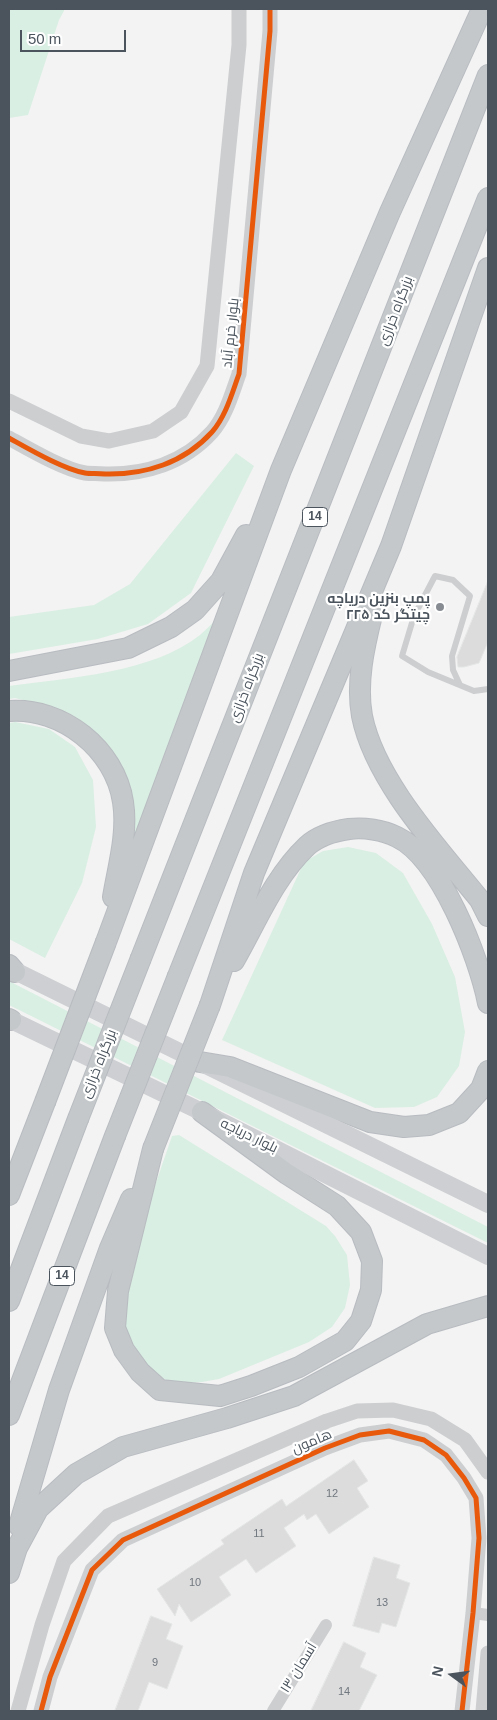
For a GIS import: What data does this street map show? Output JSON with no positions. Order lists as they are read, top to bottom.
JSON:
{
  "streets": {
    "highway": ["بزرگراه خرازی", "14"],
    "main road": ["بلوار دریاچه"],
    "street": ["بلوار خرم آباد", "هامون", "آسمان ۱۳"]
  },
  "places": ["پمپ بنزین دریاچه چیتگر کد ۲۲۵"],
  "house_numbers": [
    "12",
    "11",
    "10",
    "13",
    "9",
    "14"
  ],
  "scale_bar": "50 m",
  "north": "left"
}
